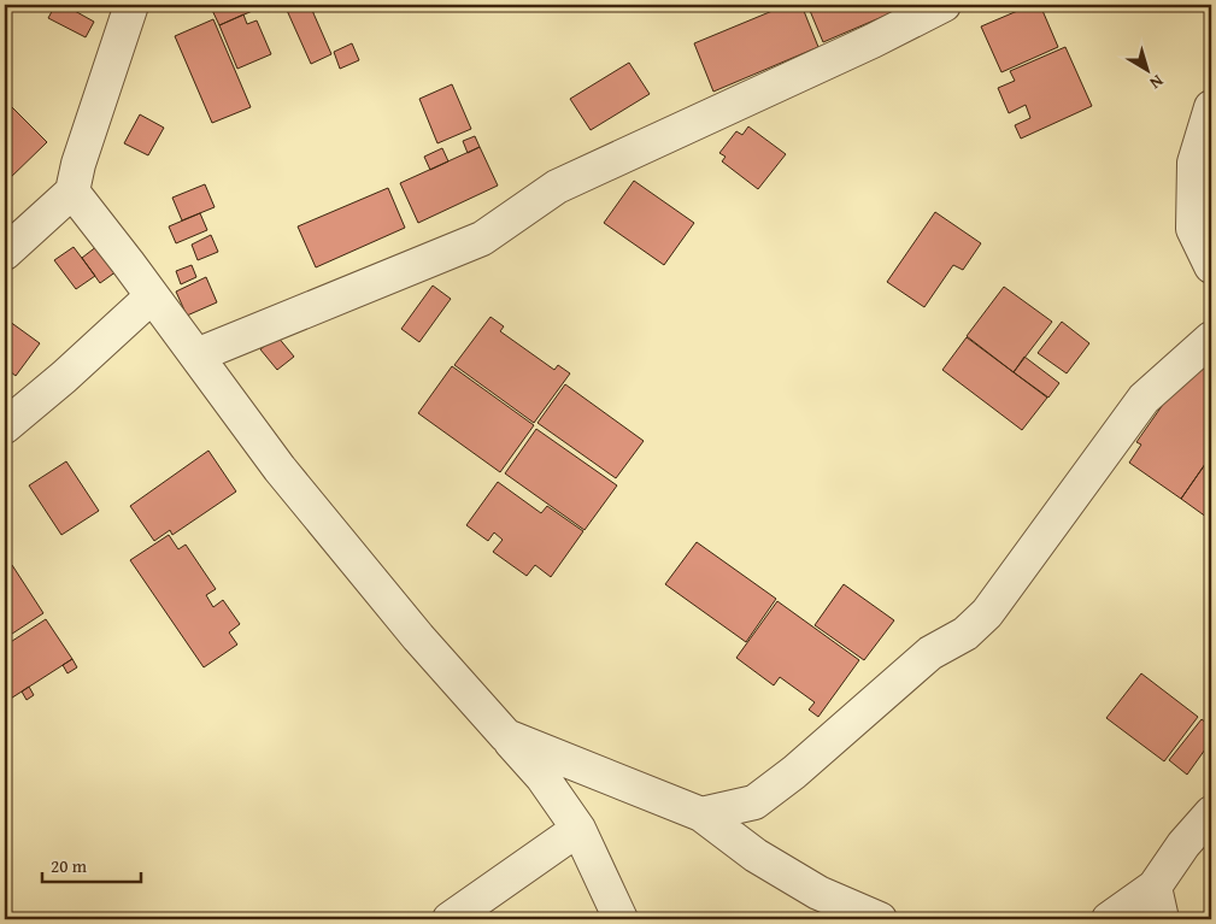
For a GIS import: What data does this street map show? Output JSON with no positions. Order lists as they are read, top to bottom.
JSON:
{
  "scale_bar": "20 m",
  "north": "bottom right"
}
